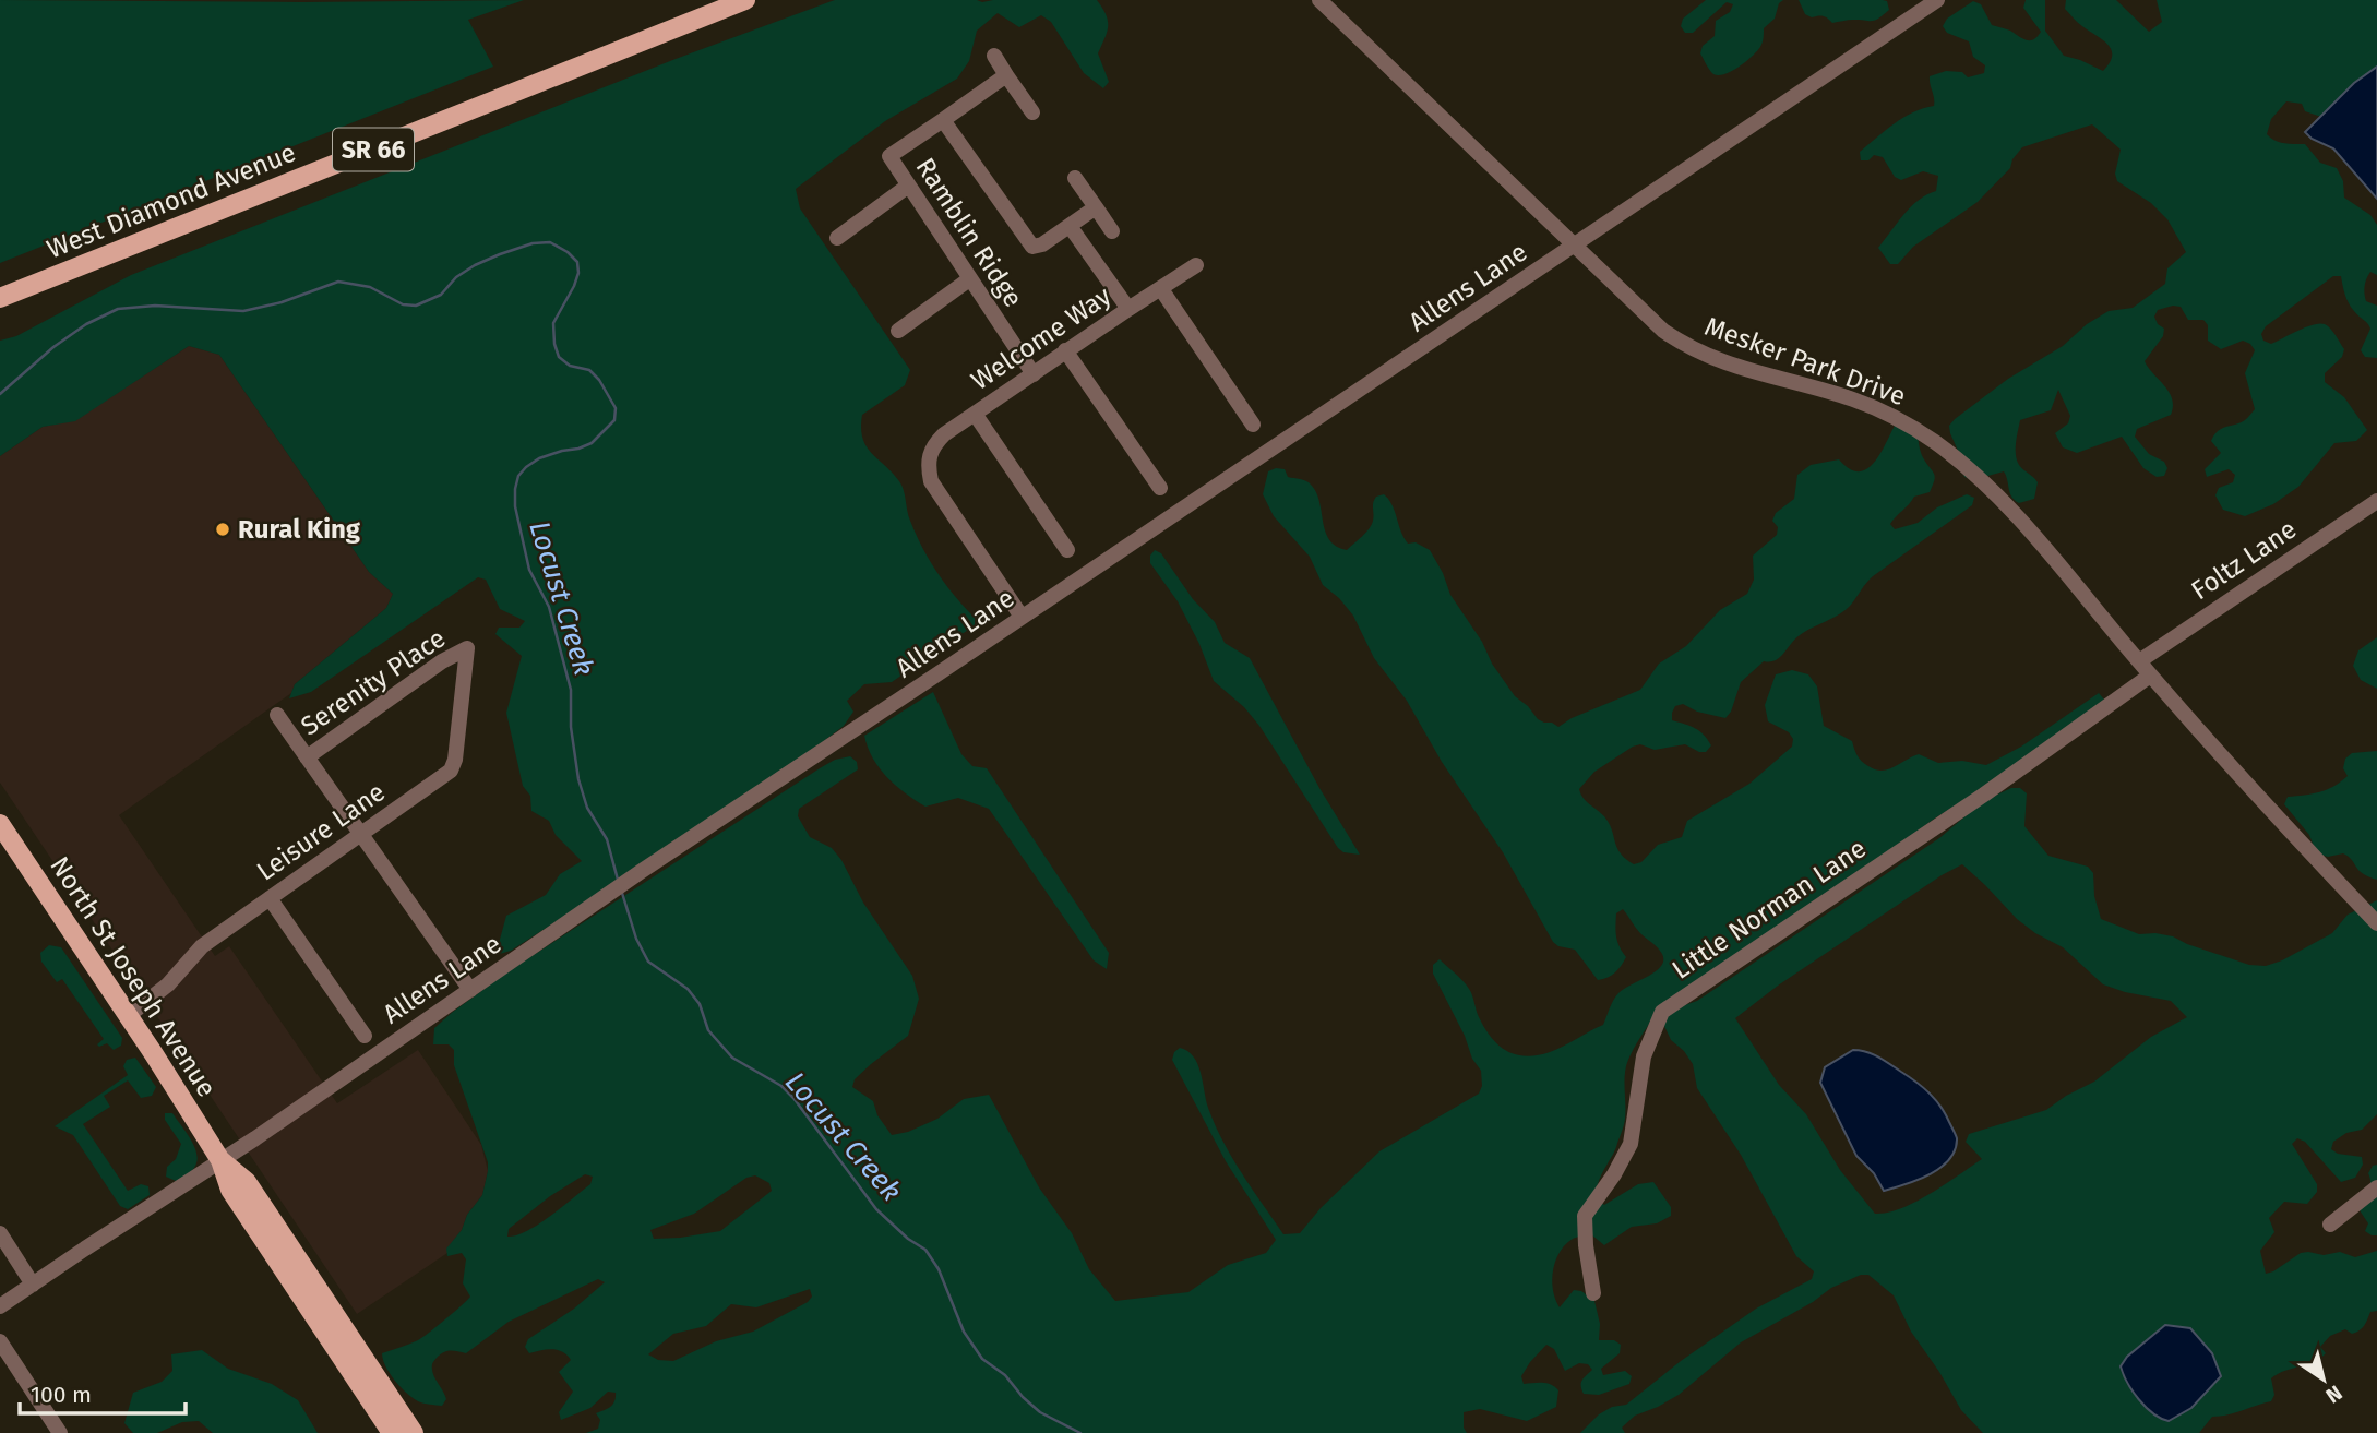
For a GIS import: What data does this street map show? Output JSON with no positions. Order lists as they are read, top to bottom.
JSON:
{
  "streets": {
    "main road": ["SR 66", "West Diamond Avenue", "North St Joseph Avenue"],
    "street": [
      "Ramblin Ridge",
      "Allens Lane",
      "Welcome Way",
      "Mesker Park Drive",
      "Foltz Lane",
      "Serenity Place",
      "Leisure Lane",
      "Little Norman Lane"
    ]
  },
  "crossings": [
    ["Ramblin Ridge", "Welcome Way"],
    ["Allens Lane", "Welcome Way"],
    ["Allens Lane", "Mesker Park Drive"],
    ["Allens Lane", "North St Joseph Avenue"],
    ["Mesker Park Drive", "Foltz Lane"],
    ["Mesker Park Drive", "Little Norman Lane"],
    ["Serenity Place", "Leisure Lane"],
    ["Leisure Lane", "North St Joseph Avenue"]
  ],
  "water": ["Locust Creek"],
  "places": ["Rural King"],
  "scale_bar": "100 m",
  "north": "bottom right"
}
